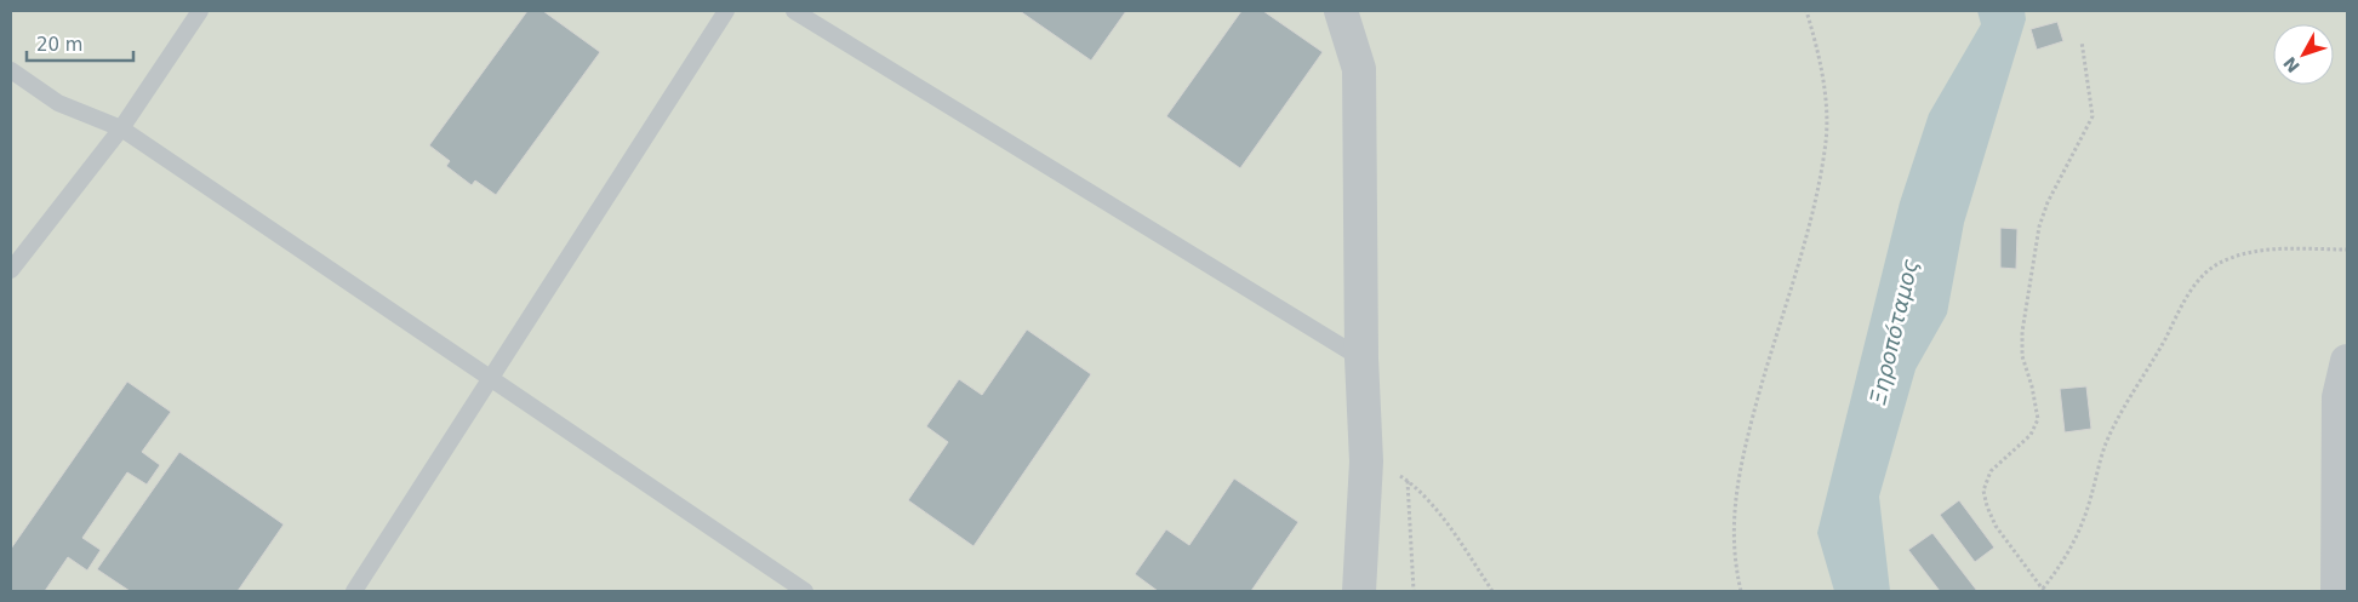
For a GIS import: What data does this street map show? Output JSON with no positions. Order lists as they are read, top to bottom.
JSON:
{
  "water": ["Ξηροπόταμος"],
  "scale_bar": "20 m",
  "north": "bottom left"
}
